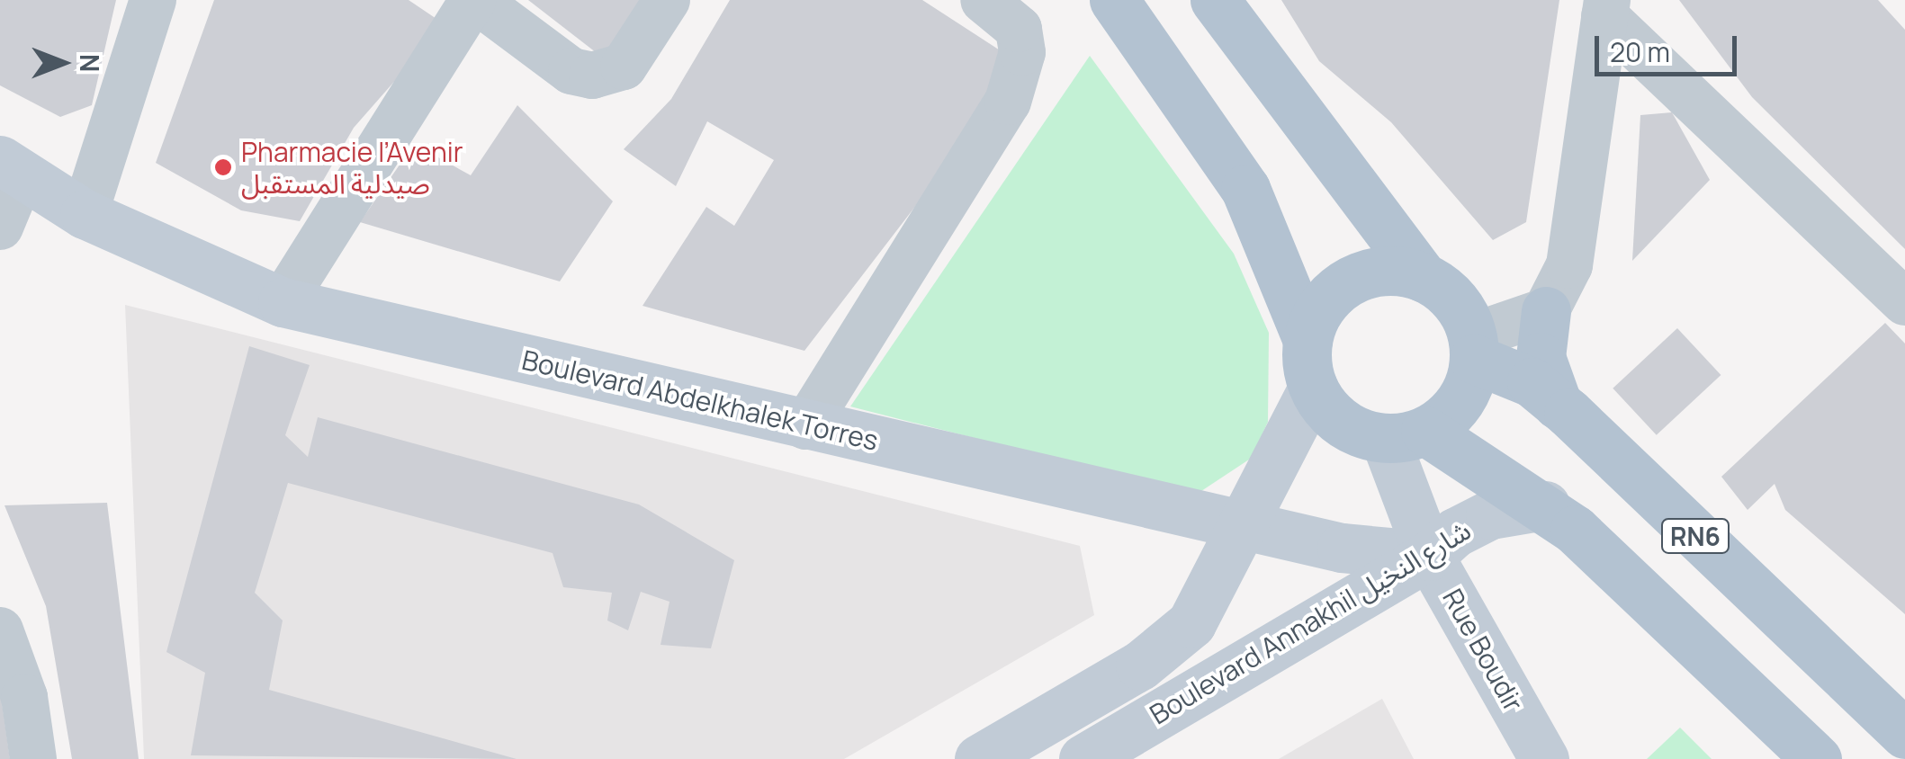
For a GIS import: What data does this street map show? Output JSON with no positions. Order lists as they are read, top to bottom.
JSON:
{
  "streets": {
    "main road": [
      "Boulevard Abdelkhalek Torres",
      "RN6",
      "Boulevard Annakhil شارع النخيل",
      "Rue Boudir"
    ]
  },
  "crossings": [
    ["Boulevard Abdelkhalek Torres", "Boulevard Annakhil شارع النخيل"],
    ["Boulevard Abdelkhalek Torres", "Rue Boudir"],
    ["RN6", "Boulevard Annakhil شارع النخيل"],
    ["RN6", "Rue Boudir"],
    ["Boulevard Annakhil شارع النخيل", "Rue Boudir"]
  ],
  "places": ["Pharmacie l’Avenir صيدلية المستقبل"],
  "scale_bar": "20 m",
  "north": "right"
}
